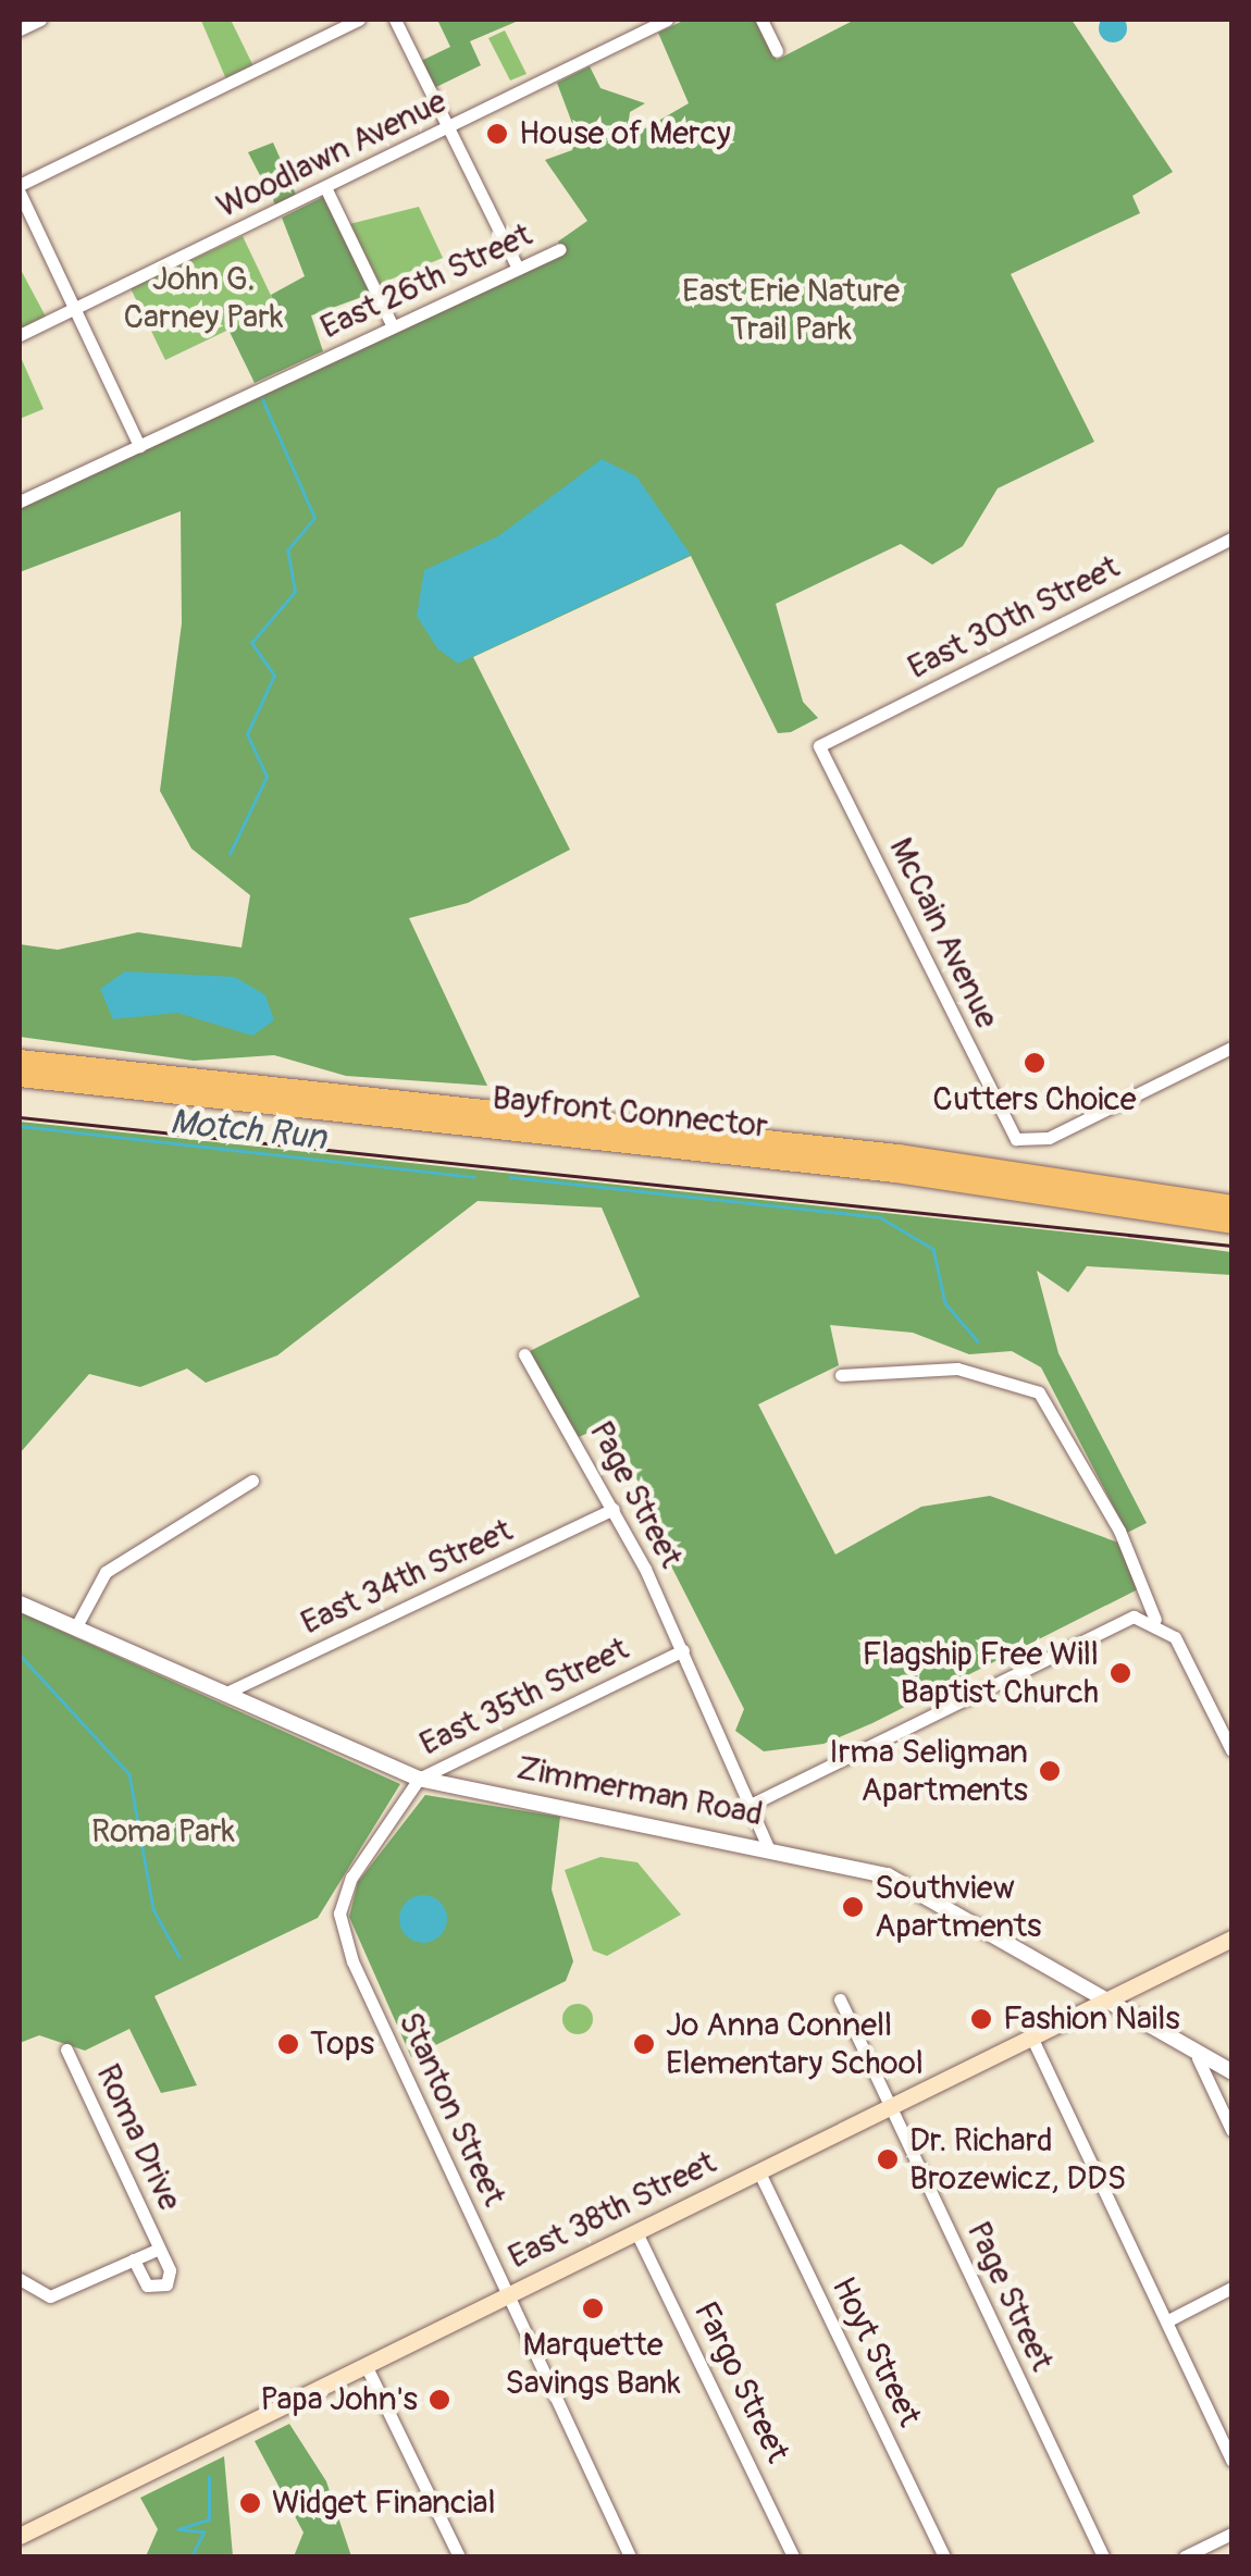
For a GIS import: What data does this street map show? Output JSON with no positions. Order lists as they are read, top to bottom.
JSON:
{
  "streets": {
    "highway": ["Bayfront Connector"],
    "main road": ["East 38th Street"],
    "street": [
      "Woodlawn Avenue",
      "East 26th Street",
      "East 30th Street",
      "McCain Avenue",
      "Page Street",
      "East 34th Street",
      "East 35th Street",
      "Zimmerman Road",
      "Stanton Street",
      "Roma Drive",
      "Hoyt Street",
      "Fargo Street"
    ]
  },
  "crossings": [
    ["East 30th Street", "McCain Avenue"],
    ["Page Street", "East 34th Street"],
    ["Page Street", "East 35th Street"],
    ["Page Street", "Zimmerman Road"],
    ["Page Street", "East 38th Street"],
    ["East 34th Street", "Zimmerman Road"],
    ["East 35th Street", "Zimmerman Road"],
    ["East 35th Street", "Stanton Street"],
    ["Zimmerman Road", "East 38th Street"],
    ["Stanton Street", "East 38th Street"],
    ["East 38th Street", "Hoyt Street"],
    ["East 38th Street", "Fargo Street"]
  ],
  "water": ["Motch Run"],
  "parks": ["John G. Carney Park", "East Erie Nature Trail Park", "Roma Park"],
  "places": [
    "House of Mercy",
    "Cutters Choice",
    "Flagship Free Will Baptist Church",
    "Irma Seligman Apartments",
    "Southview Apartments",
    "Fashion Nails",
    "Tops",
    "Jo Anna Connell Elementary School",
    "Dr. Richard Brozewicz, DDS",
    "Marquette Savings Bank",
    "Papa John's",
    "Widget Financial"
  ]
}
